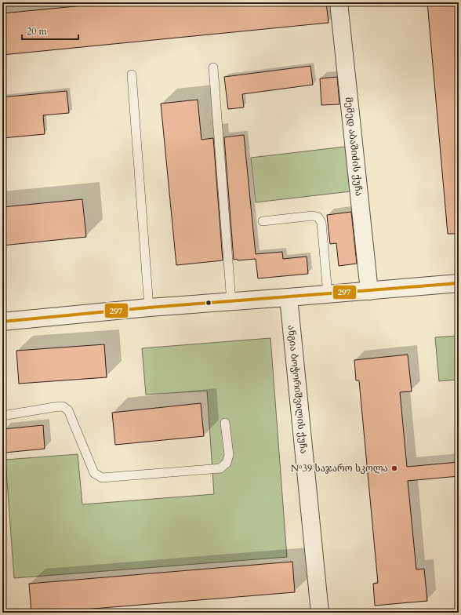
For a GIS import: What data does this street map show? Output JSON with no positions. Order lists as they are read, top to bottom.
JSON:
{
  "streets": {
    "street": ["მემედ აბაშიძის ქუჩა", "ანგია ბოჭორიშვილის ქუჩა"]
  },
  "places": ["№39 საჯარო სკოლა"],
  "lines": ["transit line 297"],
  "scale_bar": "20 m"
}
